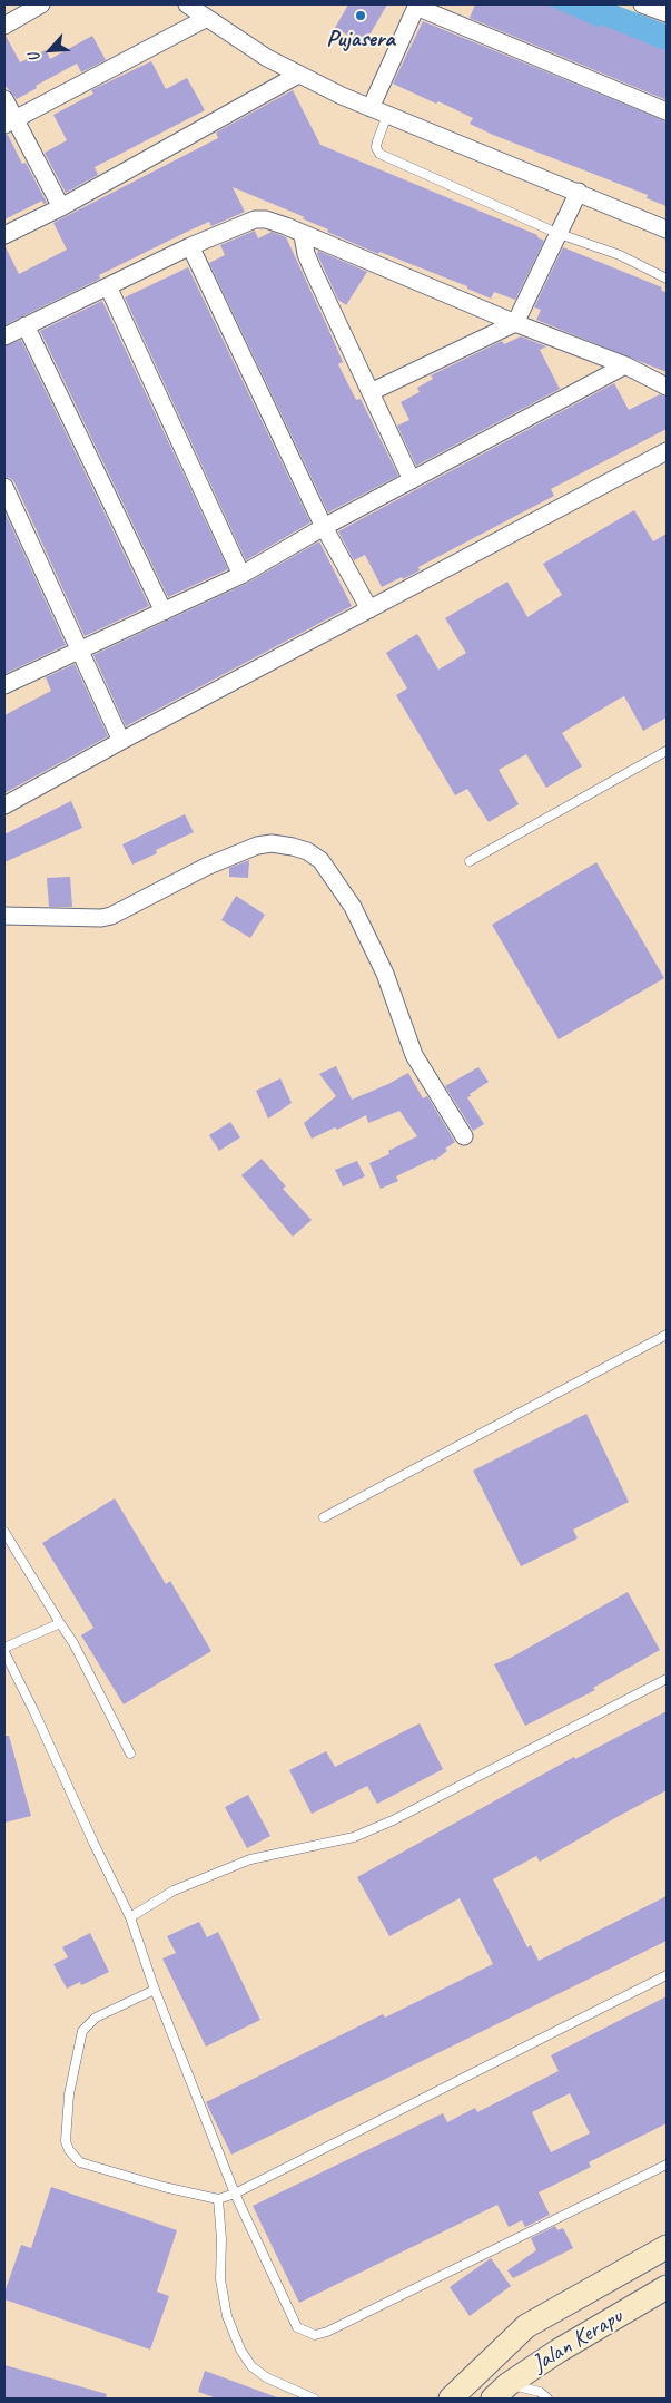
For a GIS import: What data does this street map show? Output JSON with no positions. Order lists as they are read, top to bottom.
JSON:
{
  "streets": {
    "street": ["Jalan Kerapu"]
  },
  "places": ["Pujasera"],
  "north": "bottom left"
}
